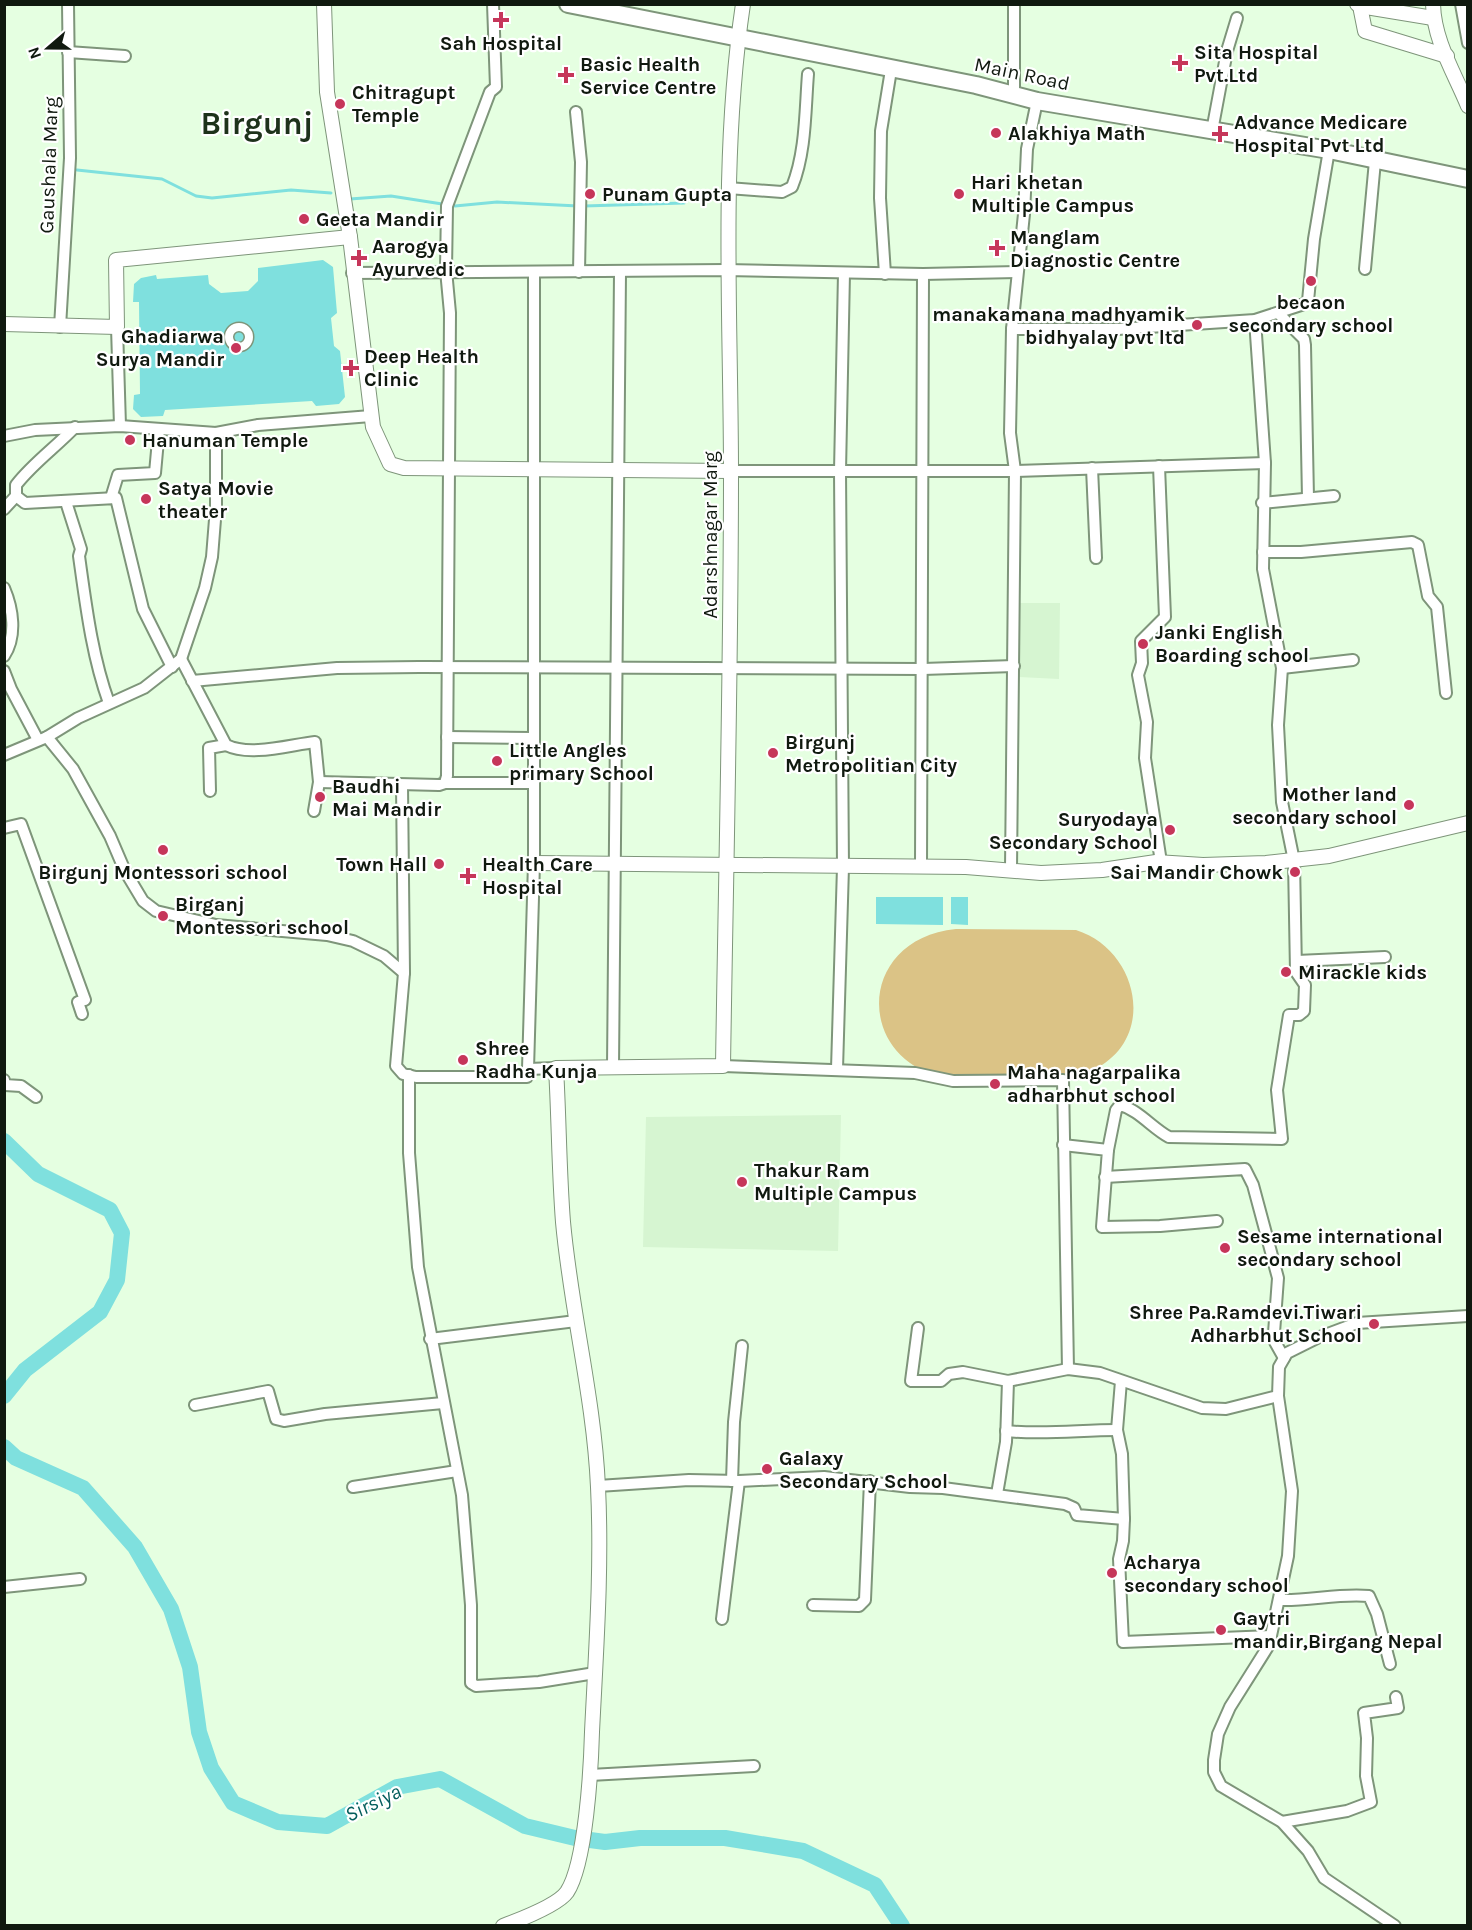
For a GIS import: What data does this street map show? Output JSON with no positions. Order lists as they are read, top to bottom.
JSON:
{
  "streets": {
    "main road": ["Main Road"],
    "street": ["Gaushala Marg", "Adarshnagar Marg"]
  },
  "crossings": [
    ["Main Road", "Adarshnagar Marg"]
  ],
  "districts": ["Birgunj"],
  "water": ["Sirsiya"],
  "places": {
    "health": [
      "Sah Hospital",
      "Sita Hospital Pvt.Ltd",
      "Basic Health Service Centre",
      "Advance Medicare Hospital Pvt Ltd",
      "Manglam Diagnostic Centre",
      "Aarogya Ayurvedic",
      "Deep Health Clinic",
      "Health Care Hospital"
    ],
    "other": [
      "Chitragupt Temple",
      "Alakhiya Math",
      "Punam Gupta",
      "Hari khetan Multiple Campus",
      "Geeta Mandir",
      "becaon secondary school",
      "manakamana madhyamik bidhyalay pvt ltd",
      "Ghadiarwa Surya Mandir",
      "Hanuman Temple",
      "Satya Movie theater",
      "Janki English Boarding school",
      "Birgunj Metropolitian City",
      "Little Angles primary School",
      "Baudhi Mai Mandir",
      "Mother land secondary school",
      "Suryodaya Secondary School",
      "Birgunj Montessori school",
      "Town Hall",
      "Sai Mandir Chowk",
      "Birganj Montessori school",
      "Mirackle kids",
      "Shree Radha Kunja",
      "Maha nagarpalika adharbhut school",
      "Thakur Ram Multiple Campus",
      "Sesame international secondary school",
      "Shree Pa.Ramdevi.Tiwari Adharbhut School",
      "Galaxy Secondary School",
      "Acharya secondary school",
      "Gaytri mandir,Birgang Nepal"
    ]
  },
  "north": "left"
}
